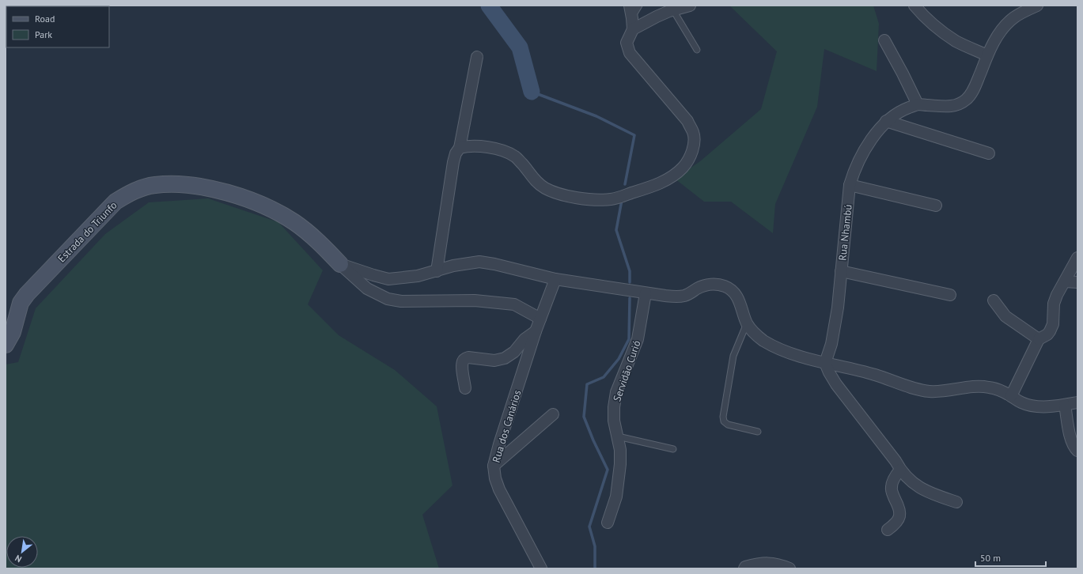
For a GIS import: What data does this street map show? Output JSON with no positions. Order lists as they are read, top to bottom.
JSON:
{
  "streets": {
    "street": [
      "Estrada do Triunfo",
      "Rua Nhambú",
      "Servidão Curió",
      "Rua dos Canários"
    ]
  },
  "legend": ["Road", "Park"],
  "scale_bar": "50 m",
  "north": "bottom left"
}
